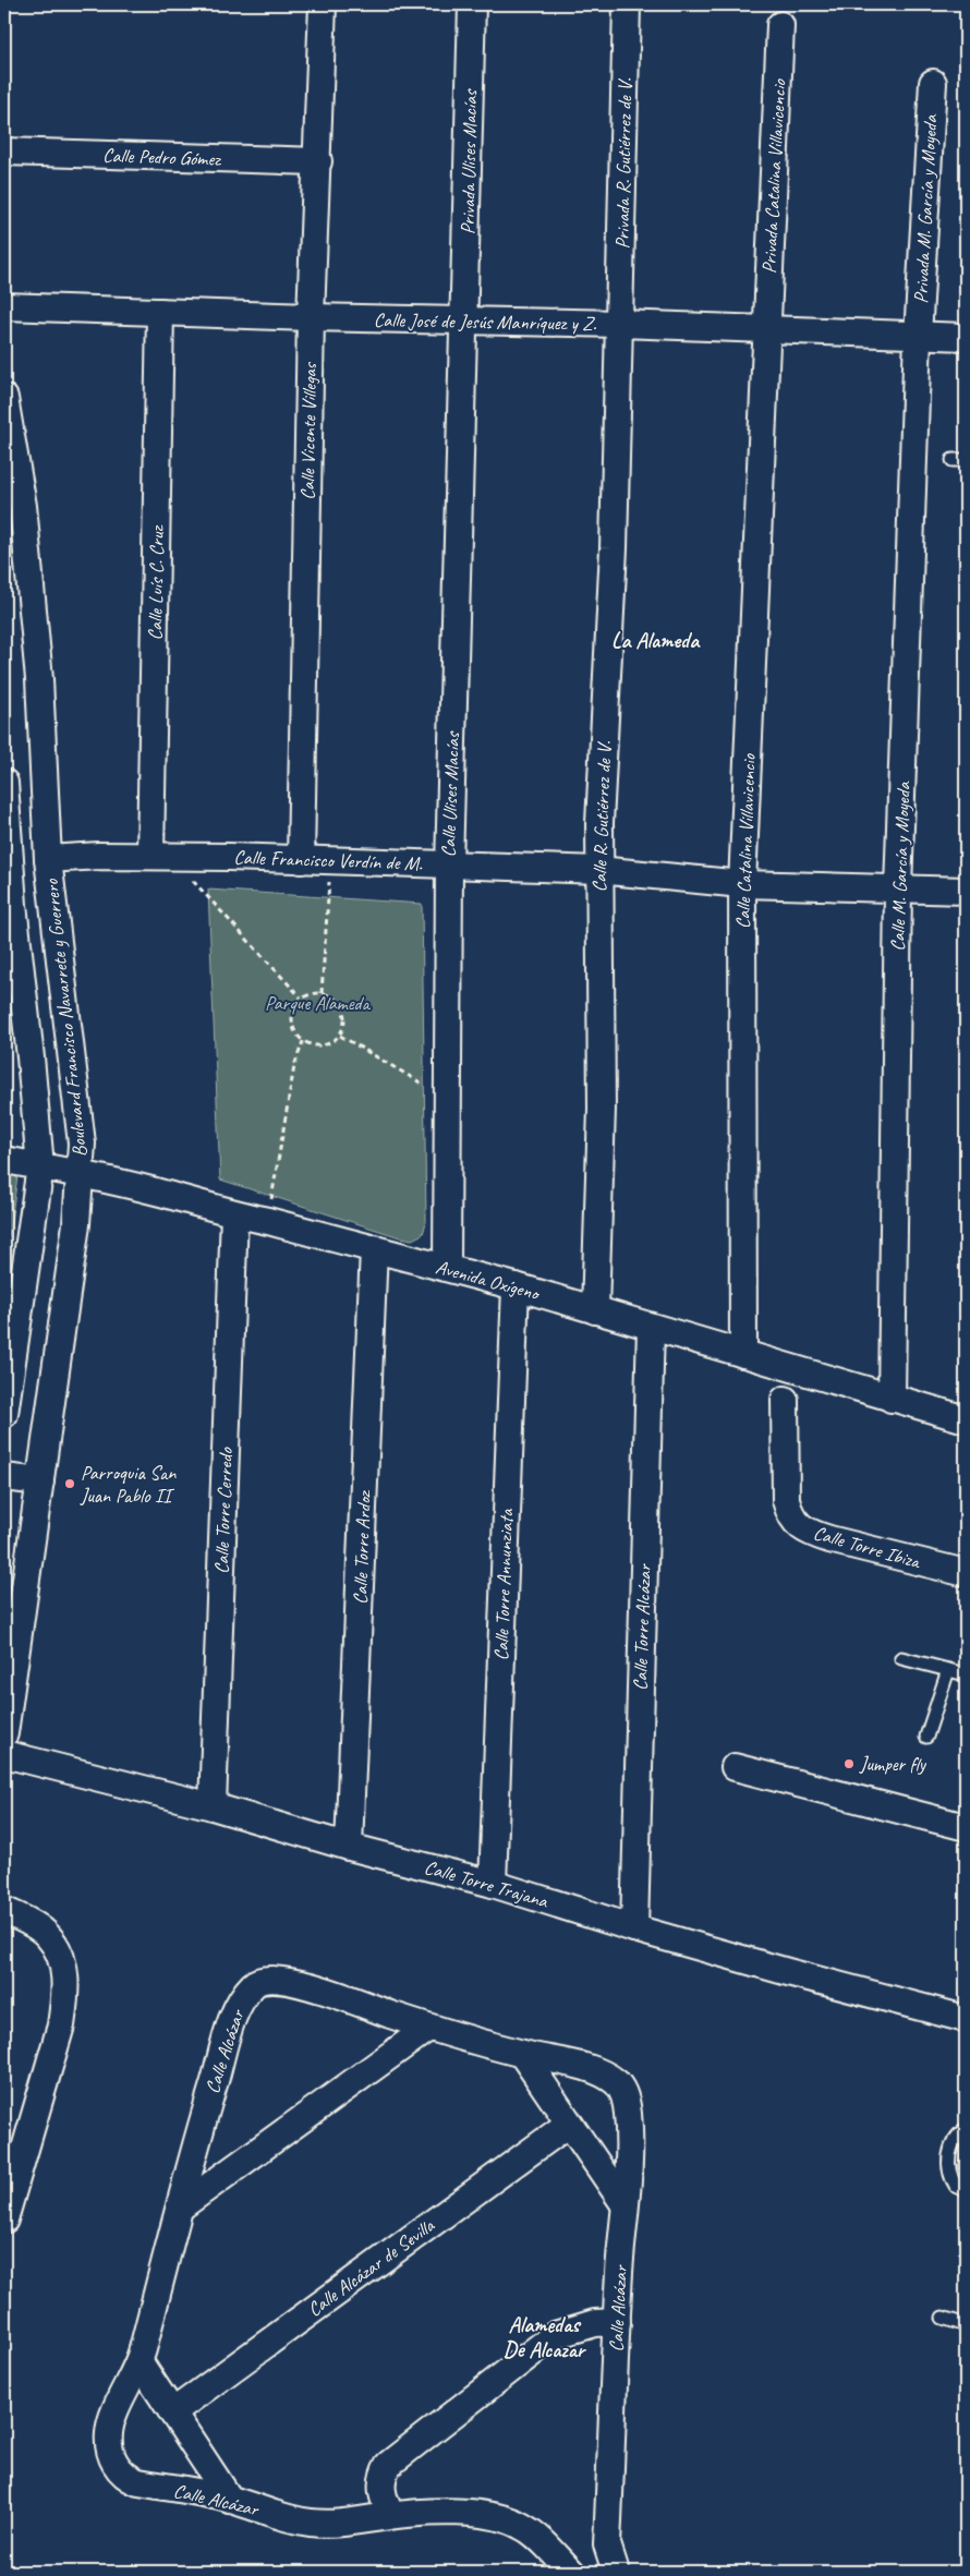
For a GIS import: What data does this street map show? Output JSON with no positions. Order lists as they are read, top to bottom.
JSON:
{
  "streets": {
    "street": [
      "Calle Pedro Gómez",
      "Privada Ulises Macías",
      "Privada R. Gutiérrez de V.",
      "Privada Catalina Villavicencio",
      "Privada M. García y Moyeda",
      "Calle José de Jesús Manríquez y Z.",
      "Calle Vicente Villegas",
      "Calle Luís C. Cruz",
      "Calle Ulises Macías",
      "Calle R. Gutiérrez de V.",
      "Calle Catalina Villavicencio",
      "Calle Francisco Verdín de M.",
      "Calle M. García y Moyeda",
      "Boulevard Francisco Navarrete y Guerrero",
      "Avenida Oxígeno",
      "Calle Torre Cerredo",
      "Calle Torre Ibiza",
      "Calle Torre Ardoz",
      "Calle Torre Annunziata",
      "Calle Torre Alcázar",
      "Calle Torre Trajana",
      "Calle Alcázar",
      "Calle Alcázar de Sevilla"
    ]
  },
  "crossings": [
    ["Calle Pedro Gómez", "Calle Vicente Villegas"],
    ["Privada Ulises Macías", "Calle José de Jesús Manríquez y Z."],
    ["Privada Ulises Macías", "Calle Ulises Macías"],
    ["Privada R. Gutiérrez de V.", "Calle José de Jesús Manríquez y Z."],
    ["Privada R. Gutiérrez de V.", "Calle R. Gutiérrez de V."],
    ["Privada Catalina Villavicencio", "Calle José de Jesús Manríquez y Z."],
    ["Privada Catalina Villavicencio", "Calle Catalina Villavicencio"],
    ["Privada M. García y Moyeda", "Calle José de Jesús Manríquez y Z."],
    ["Privada M. García y Moyeda", "Calle M. García y Moyeda"],
    ["Calle José de Jesús Manríquez y Z.", "Calle Vicente Villegas"],
    ["Calle José de Jesús Manríquez y Z.", "Calle Luís C. Cruz"],
    ["Calle José de Jesús Manríquez y Z.", "Calle Ulises Macías"],
    ["Calle José de Jesús Manríquez y Z.", "Calle R. Gutiérrez de V."],
    ["Calle José de Jesús Manríquez y Z.", "Calle Catalina Villavicencio"],
    ["Calle José de Jesús Manríquez y Z.", "Calle M. García y Moyeda"],
    ["Calle Vicente Villegas", "Calle Francisco Verdín de M."],
    ["Calle Luís C. Cruz", "Calle Francisco Verdín de M."],
    ["Calle Ulises Macías", "Calle Francisco Verdín de M."],
    ["Calle Ulises Macías", "Avenida Oxígeno"],
    ["Calle R. Gutiérrez de V.", "Calle Francisco Verdín de M."],
    ["Calle R. Gutiérrez de V.", "Avenida Oxígeno"],
    ["Calle Catalina Villavicencio", "Calle Francisco Verdín de M."],
    ["Calle Catalina Villavicencio", "Avenida Oxígeno"],
    ["Calle Francisco Verdín de M.", "Calle M. García y Moyeda"],
    ["Calle Francisco Verdín de M.", "Boulevard Francisco Navarrete y Guerrero"],
    ["Calle M. García y Moyeda", "Avenida Oxígeno"],
    ["Boulevard Francisco Navarrete y Guerrero", "Avenida Oxígeno"],
    ["Avenida Oxígeno", "Calle Torre Cerredo"],
    ["Avenida Oxígeno", "Calle Torre Ardoz"],
    ["Avenida Oxígeno", "Calle Torre Annunziata"],
    ["Avenida Oxígeno", "Calle Torre Alcázar"],
    ["Calle Torre Cerredo", "Calle Torre Trajana"],
    ["Calle Torre Ardoz", "Calle Torre Trajana"],
    ["Calle Torre Annunziata", "Calle Torre Trajana"],
    ["Calle Torre Alcázar", "Calle Torre Trajana"]
  ],
  "districts": ["La Alameda", "Alamedas De Alcazar"],
  "parks": ["Parque Alameda"],
  "places": ["Parroquia San Juan Pablo II", "Jumper fly"]
}
